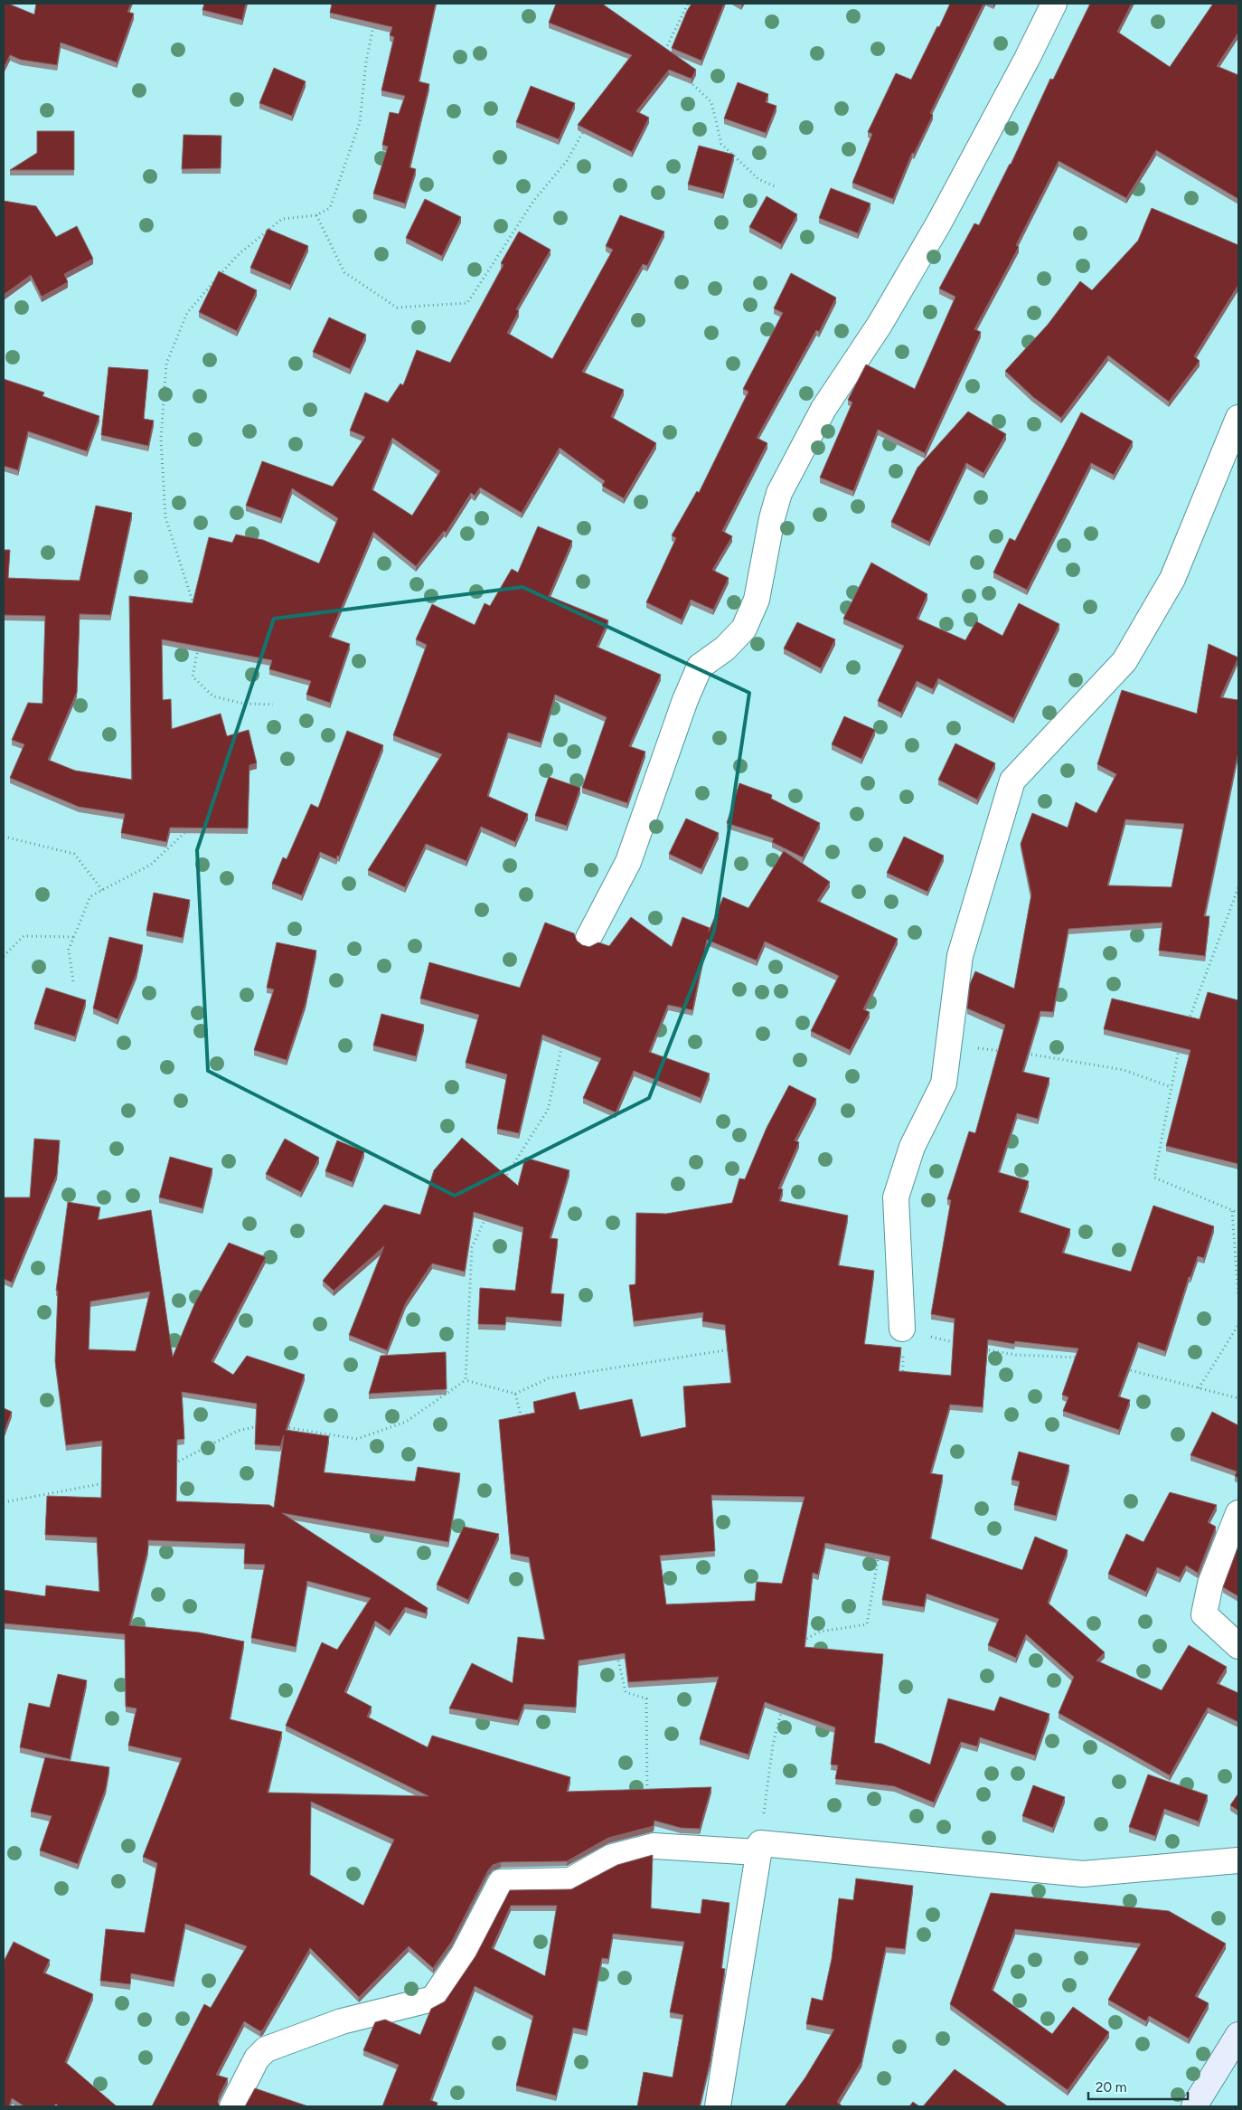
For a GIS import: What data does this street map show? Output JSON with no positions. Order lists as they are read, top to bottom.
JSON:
{
  "scale_bar": "20 m"
}
